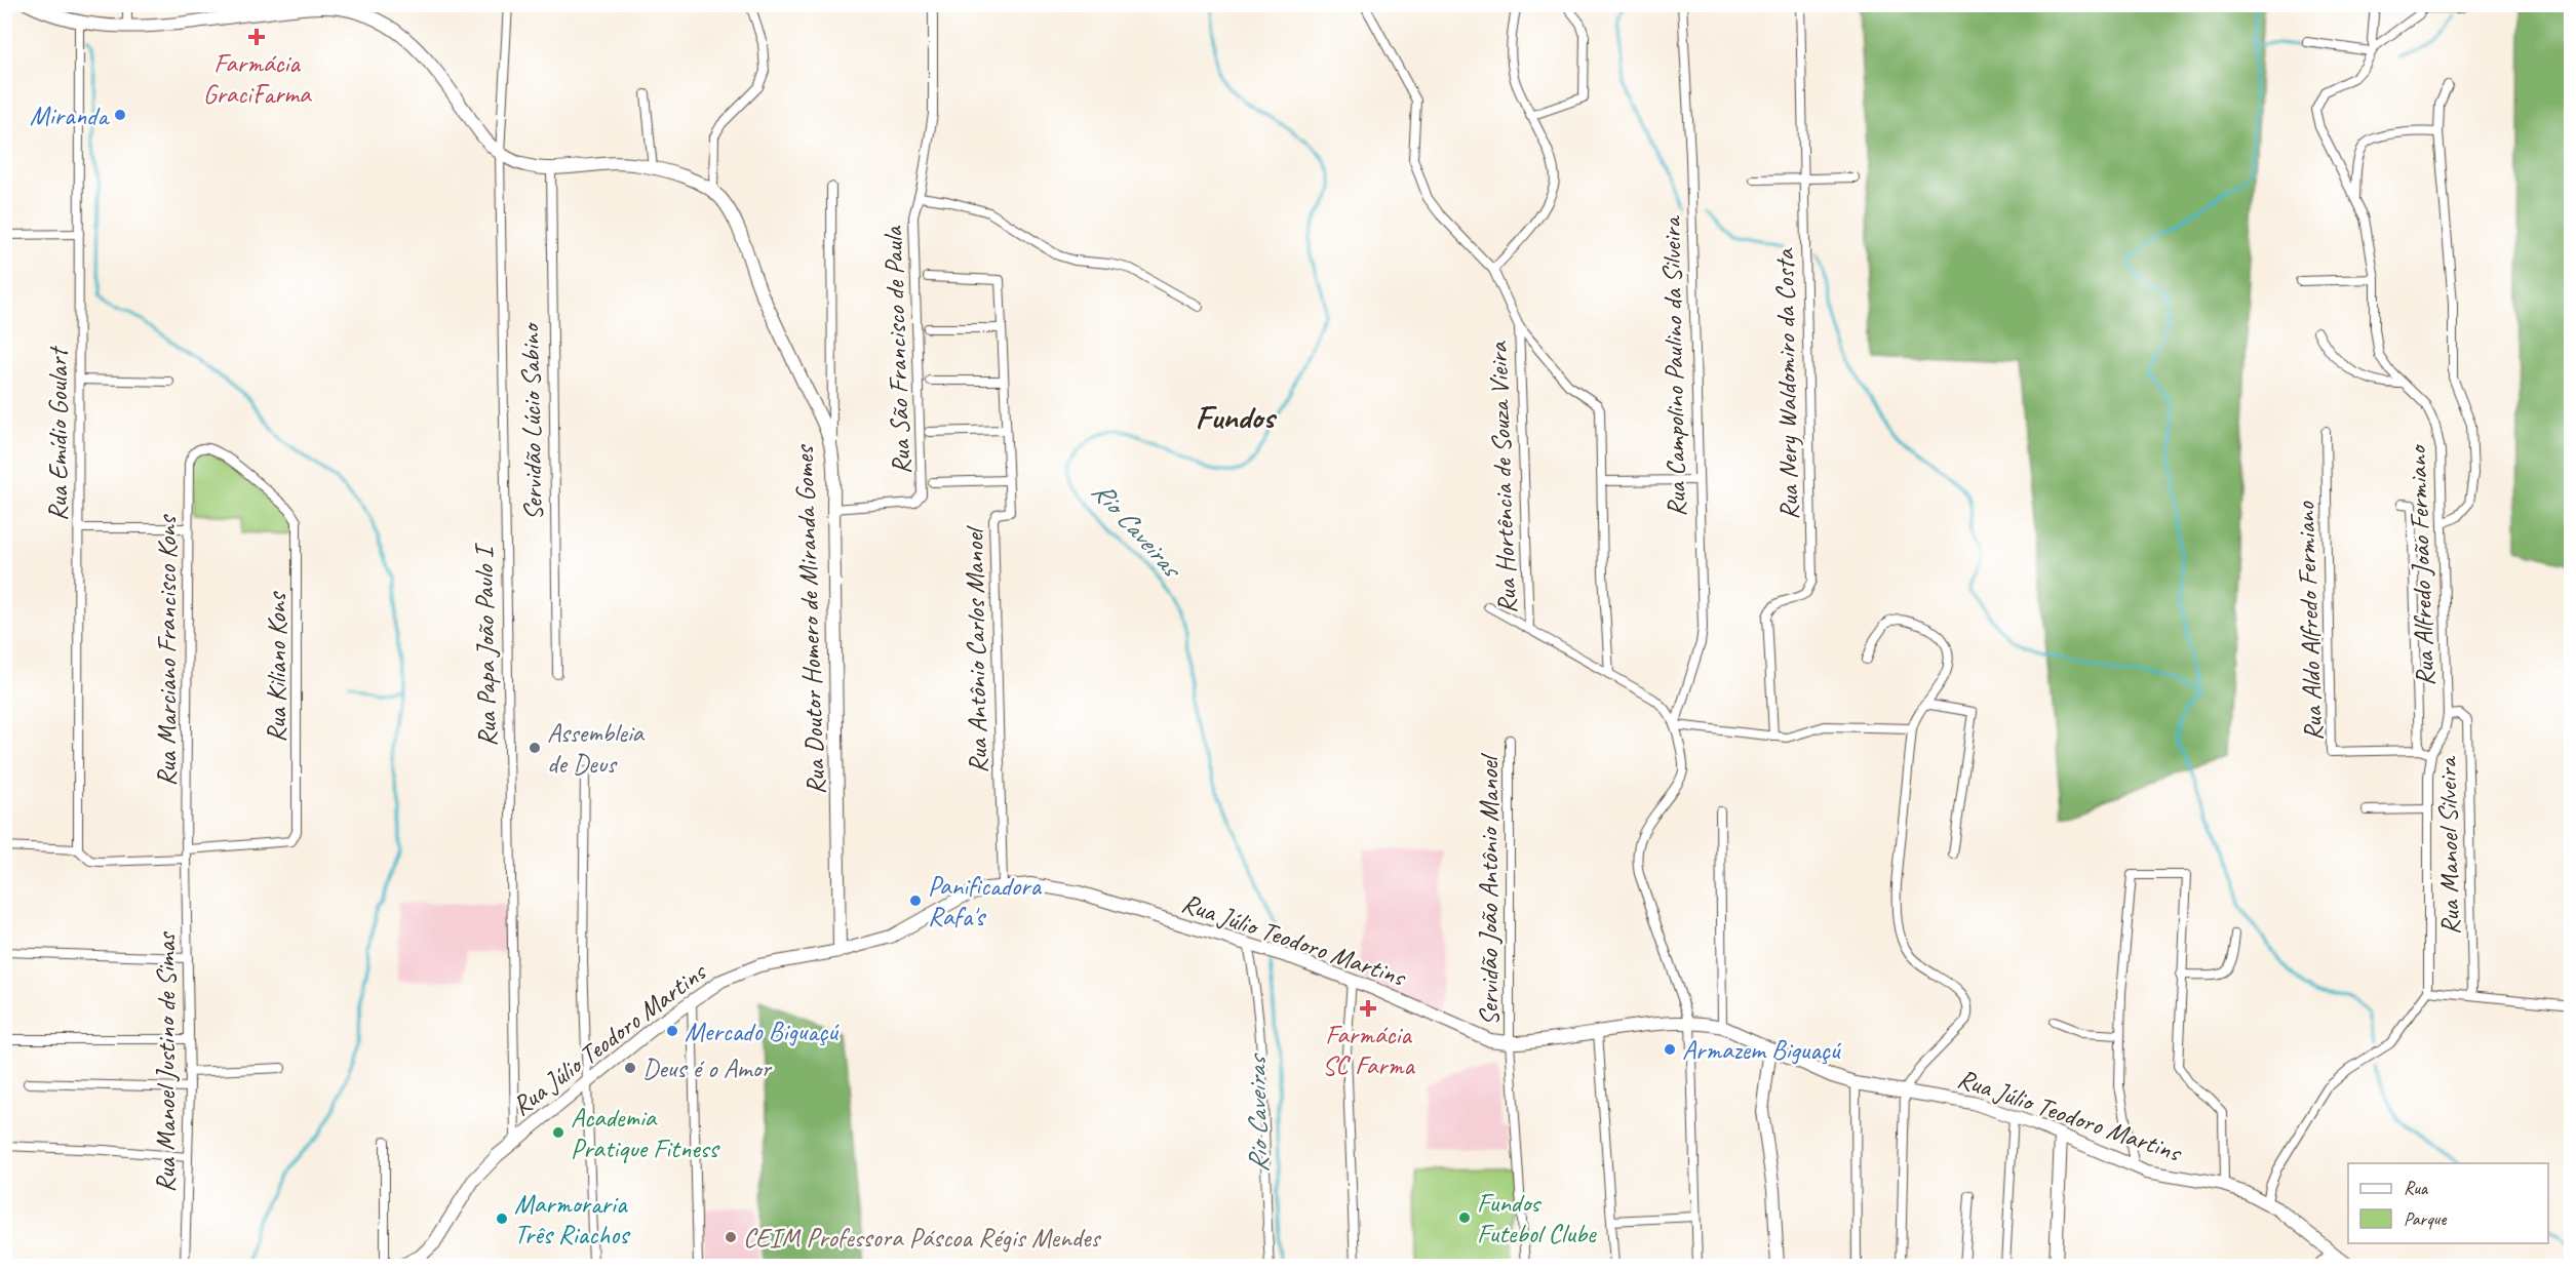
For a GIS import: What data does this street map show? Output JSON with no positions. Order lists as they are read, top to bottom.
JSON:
{
  "streets": {
    "main road": ["Rua Doutor Homero de Miranda Gomes", "Rua Júlio Teodoro Martins"],
    "street": [
      "Rua São Francisco de Paula",
      "Rua Campolino Paulino da Silveira",
      "Rua Nery Waldomiro da Costa",
      "Servidão Lúcio Sabino",
      "Rua Emídio Goulart",
      "Rua Hortência de Souza Vieira",
      "Rua Alfredo João Fermiano",
      "Rua Aldo Alfredo Fermiano",
      "Rua Papa João Paulo I",
      "Rua Marciano Francisco Kons",
      "Rua Antônio Carlos Manoel",
      "Rua Kiliano Kons",
      "Rua Manoel Silveira",
      "Servidão João Antônio Manoel",
      "Rua Manoel Justino de Simas"
    ]
  },
  "crossings": [
    ["Rua São Francisco de Paula", "Rua Doutor Homero de Miranda Gomes"],
    ["Servidão Lúcio Sabino", "Rua Doutor Homero de Miranda Gomes"],
    ["Rua Emídio Goulart", "Rua Doutor Homero de Miranda Gomes"],
    ["Rua Alfredo João Fermiano", "Rua Aldo Alfredo Fermiano"],
    ["Rua Alfredo João Fermiano", "Rua Manoel Silveira"],
    ["Rua Doutor Homero de Miranda Gomes", "Rua Papa João Paulo I"],
    ["Rua Doutor Homero de Miranda Gomes", "Rua Júlio Teodoro Martins"],
    ["Rua Papa João Paulo I", "Rua Júlio Teodoro Martins"],
    ["Rua Marciano Francisco Kons", "Rua Kiliano Kons"],
    ["Rua Marciano Francisco Kons", "Rua Manoel Justino de Simas"],
    ["Rua Antônio Carlos Manoel", "Rua Júlio Teodoro Martins"],
    ["Rua Kiliano Kons", "Rua Manoel Justino de Simas"],
    ["Servidão João Antônio Manoel", "Rua Júlio Teodoro Martins"]
  ],
  "districts": ["Fundos"],
  "water": ["Rio Caveiras"],
  "places": {
    "health": ["Farmácia GraciFarma", "Farmácia SC Farma"],
    "other": [
      "Miranda",
      "Assembleia de Deus",
      "Panificadora Rafa's",
      "Mercado Biguaçú",
      "Armazem Biguaçú",
      "Deus é o Amor",
      "Academia Pratique Fitness",
      "Fundos Futebol Clube",
      "Marmoraria Três Riachos",
      "CEIM Professora Páscoa Régis Mendes"
    ]
  },
  "legend": ["Rua", "Parque"]
}
